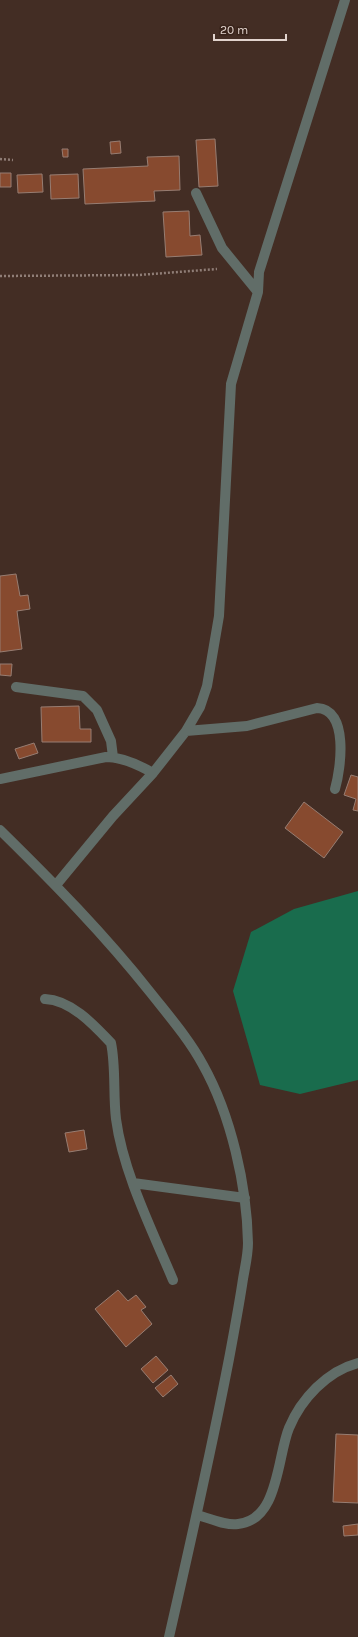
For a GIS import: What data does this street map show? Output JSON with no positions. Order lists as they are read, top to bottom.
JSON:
{
  "scale_bar": "20 m"
}
